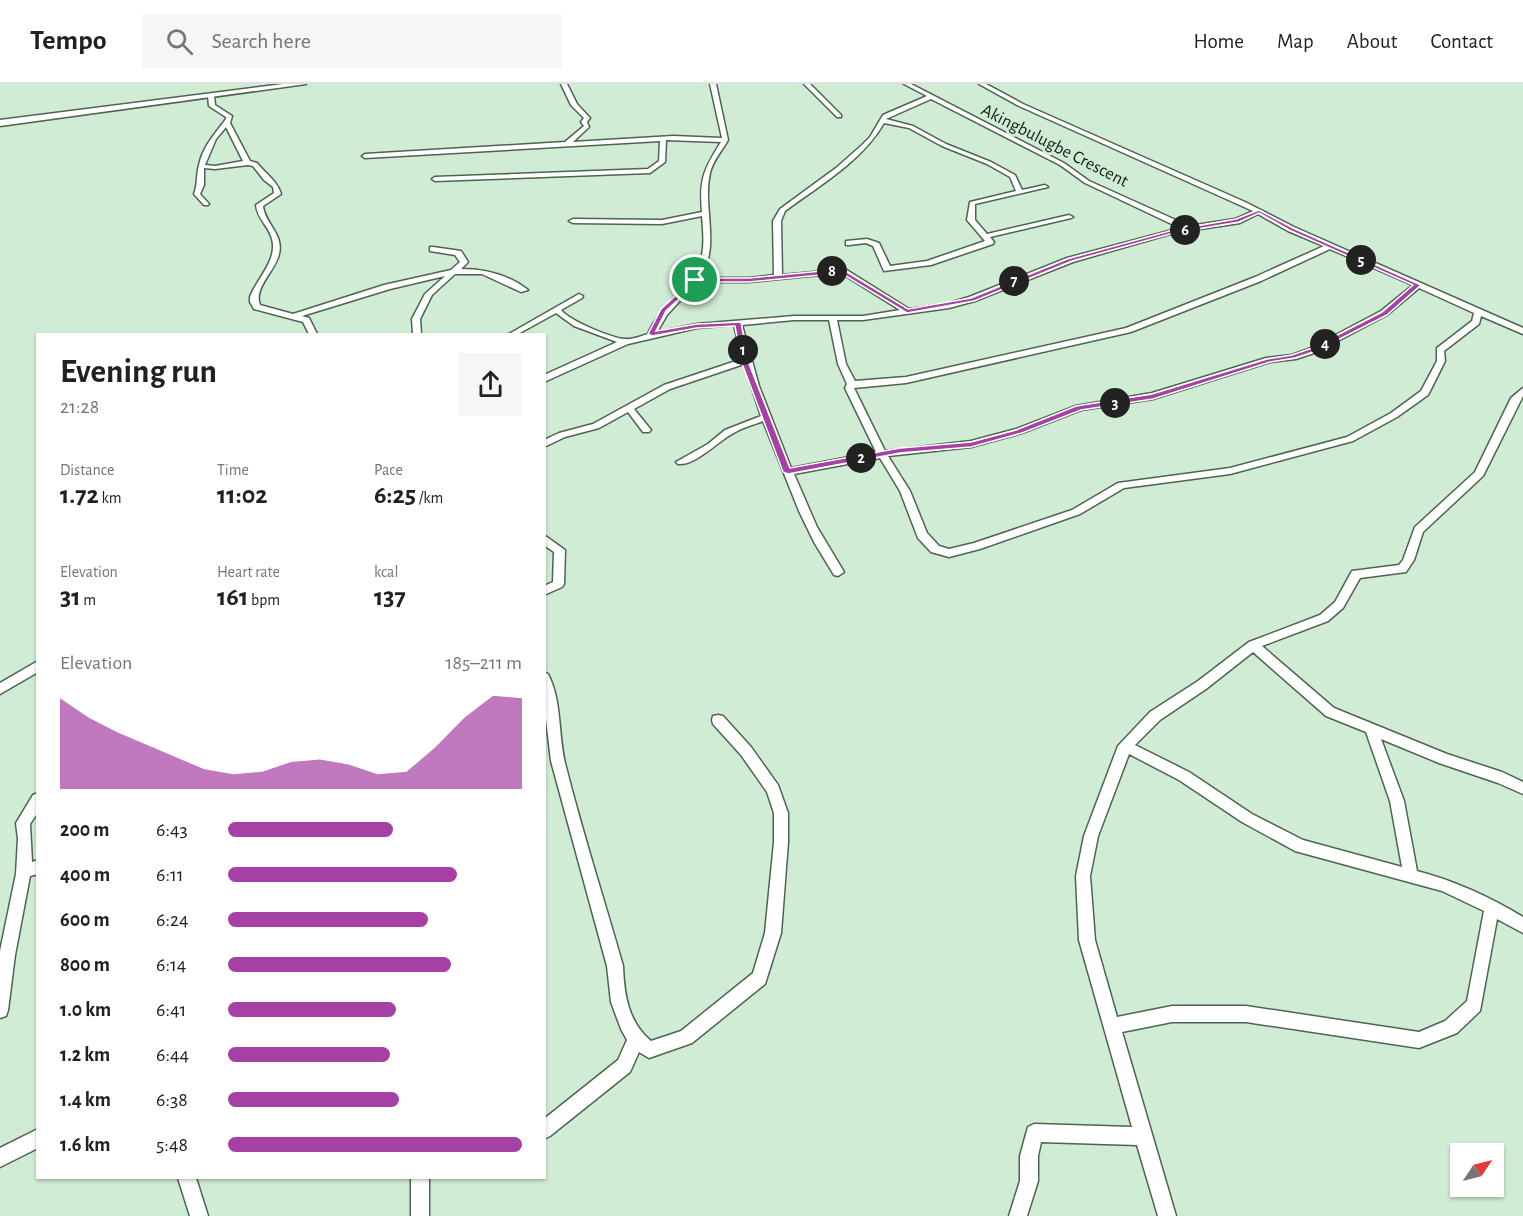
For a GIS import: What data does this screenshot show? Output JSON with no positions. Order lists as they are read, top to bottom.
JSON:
{
  "streets": {
    "street": ["Akingbulugbe Crescent"]
  },
  "north": "top right",
  "page": {
    "header": "Tempo",
    "search": "Search here",
    "nav": [
      "Home",
      "Map",
      "About",
      "Contact"
    ],
    "pins": [
      "6",
      "5",
      "8",
      "7",
      "4",
      "1",
      "3",
      "2"
    ],
    "heading": ["Evening run", "21:28"],
    "stats": [
      ["Distance", "1.72 km"],
      ["Time", "11:02"],
      ["Pace", "6:25 /km"],
      ["Elevation", "31 m"],
      ["Heart rate", "161 bpm"],
      ["kcal", "137"]
    ],
    "chart": ["Elevation", "185–211 m"],
    "list": [
      {
        "name": "200 m",
        "note": "6:43"
      },
      {
        "name": "400 m",
        "note": "6:11"
      },
      {
        "name": "600 m",
        "note": "6:24"
      },
      {
        "name": "800 m",
        "note": "6:14"
      },
      {
        "name": "1.0 km",
        "note": "6:41"
      },
      {
        "name": "1.2 km",
        "note": "6:44"
      },
      {
        "name": "1.4 km",
        "note": "6:38"
      },
      {
        "name": "1.6 km",
        "note": "5:48"
      }
    ]
  }
}
